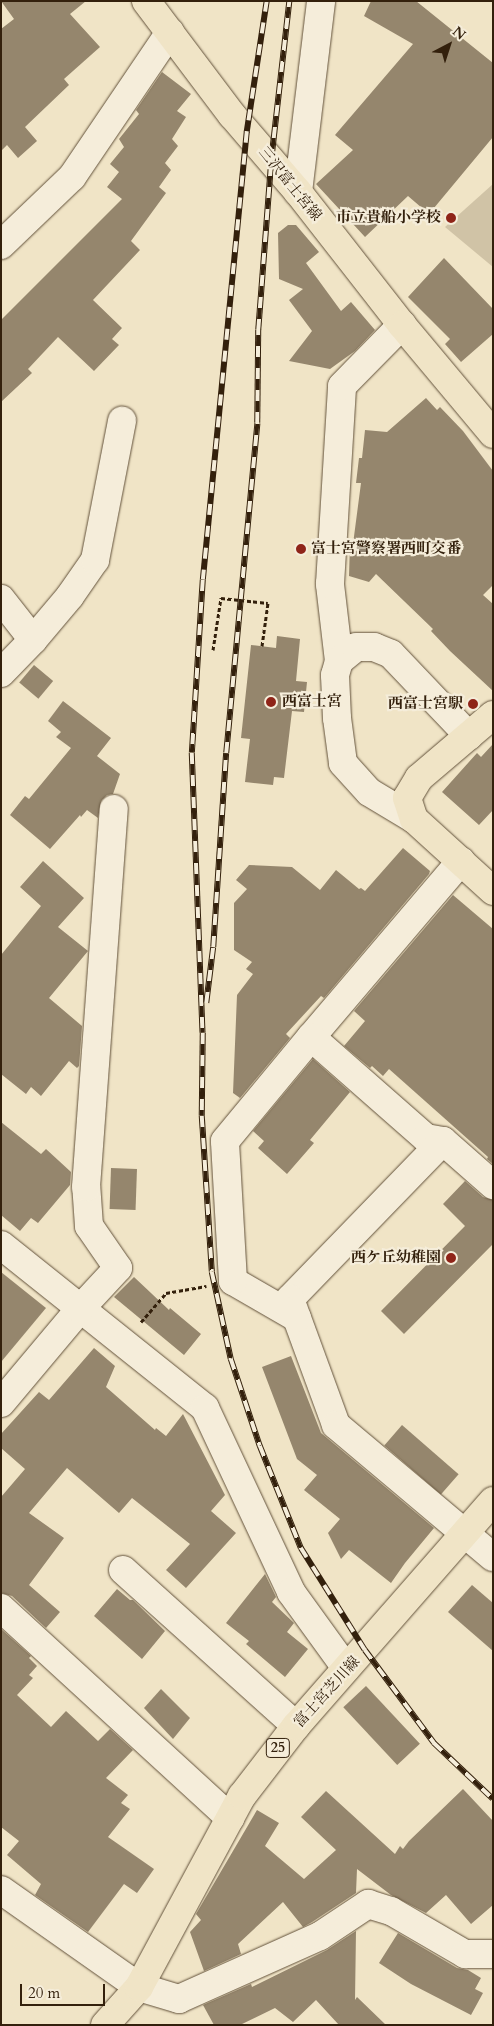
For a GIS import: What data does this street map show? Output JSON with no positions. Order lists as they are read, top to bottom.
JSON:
{
  "streets": {
    "main road": ["三沢富士宮線", "富士宮芝川線", "25"]
  },
  "places": [
    "市立貴船小学校",
    "富士宮警察署西町交番",
    "西富士宮",
    "西富士宮駅",
    "西ケ丘幼稚園"
  ],
  "scale_bar": "20 m",
  "north": "top right"
}
